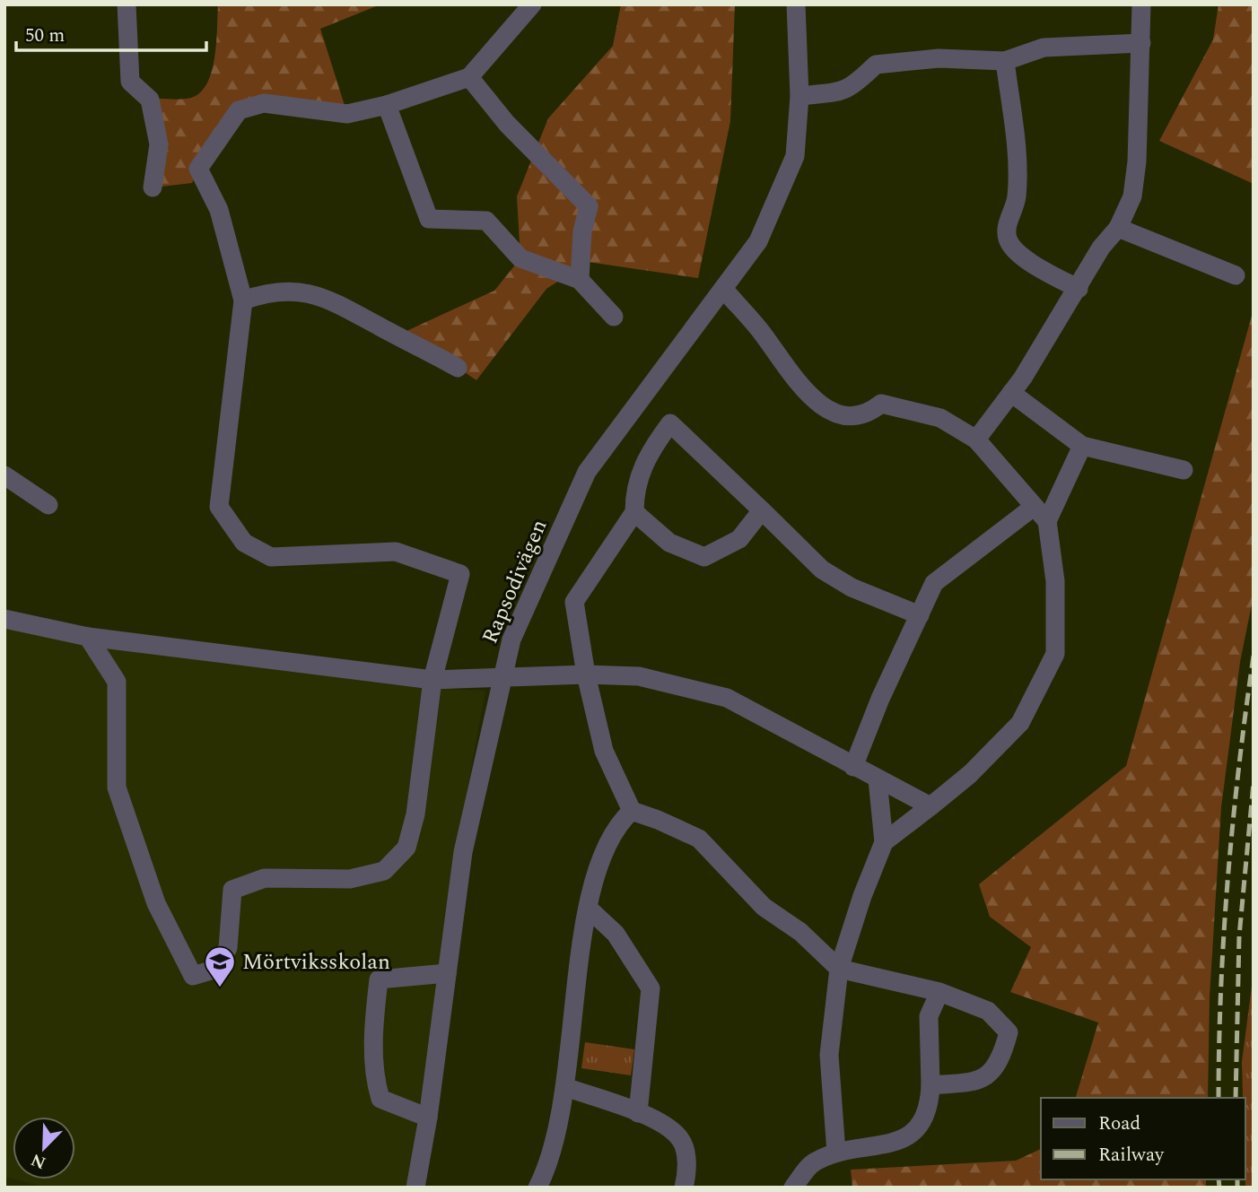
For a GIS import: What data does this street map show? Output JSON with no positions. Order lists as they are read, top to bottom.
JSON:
{
  "streets": {
    "street": ["Rapsodivägen"]
  },
  "places": {
    "school or university": ["Mörtviksskolan"]
  },
  "legend": ["Road", "Railway"],
  "scale_bar": "50 m",
  "north": "bottom left"
}
